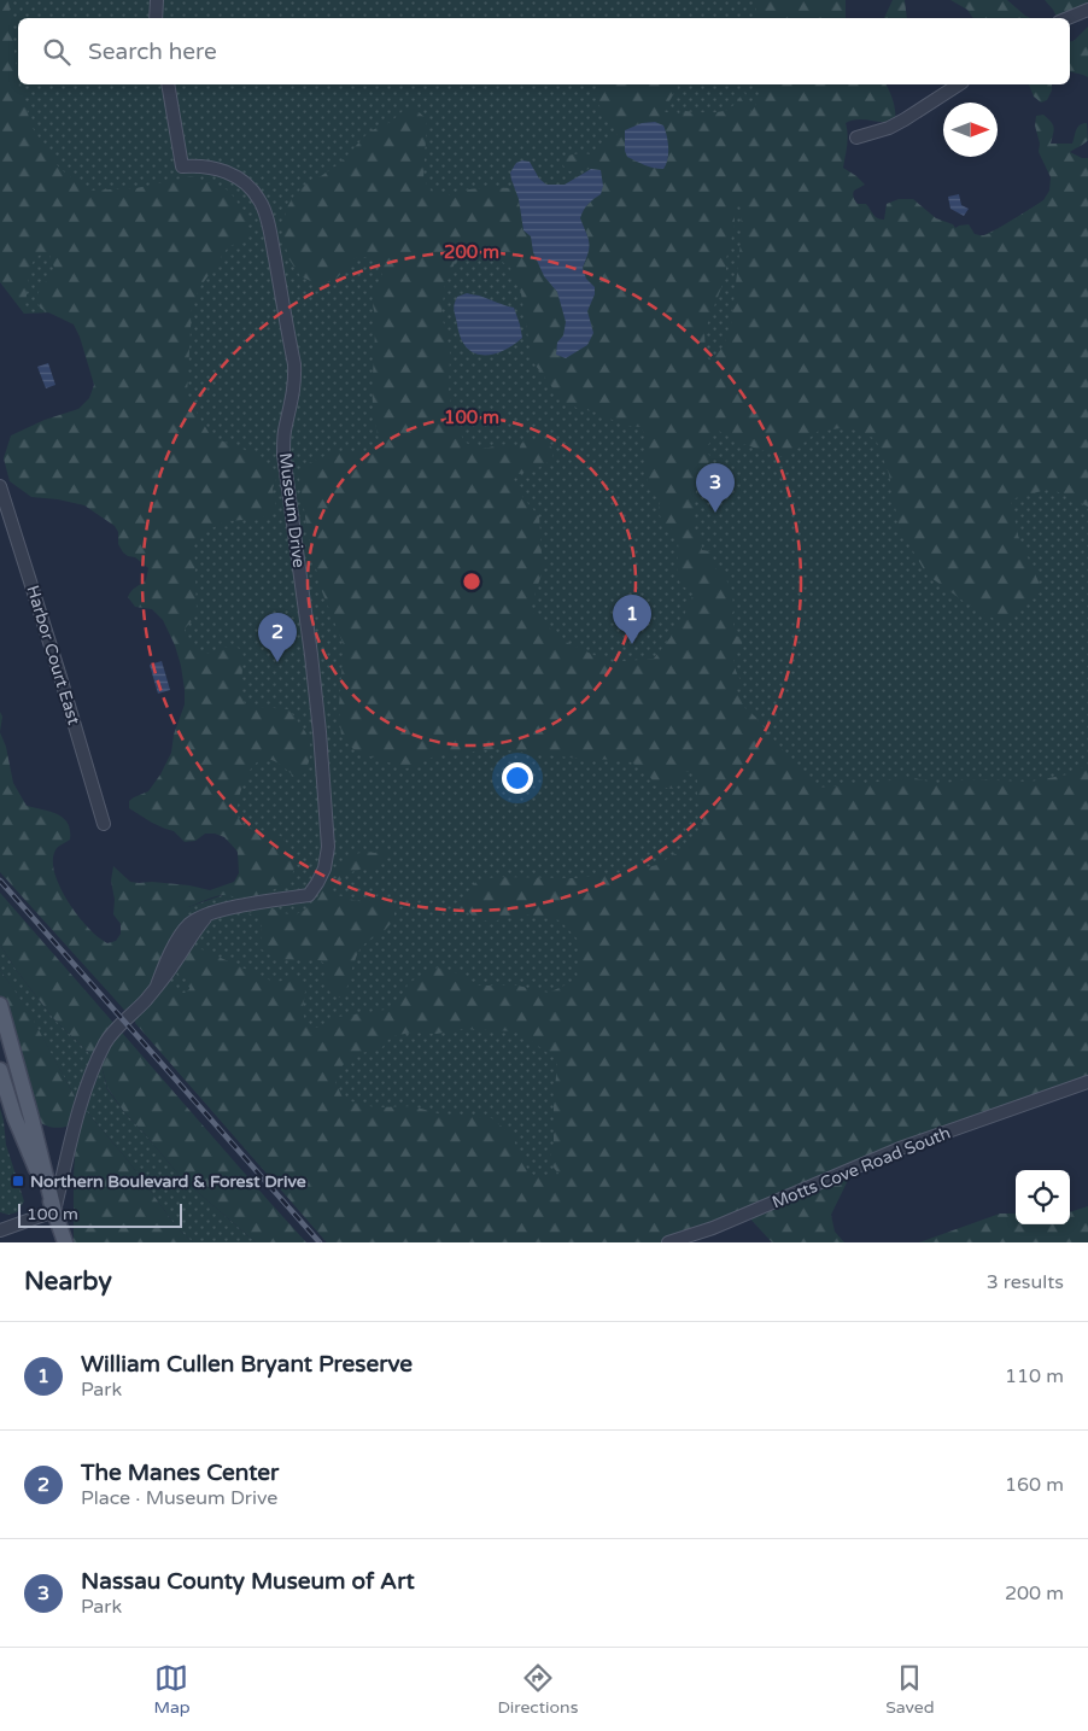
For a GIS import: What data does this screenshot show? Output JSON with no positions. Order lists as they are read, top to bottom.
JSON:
{
  "streets": {
    "street": ["Museum Drive", "Harbor Court East", "Motts Cove Road South"]
  },
  "places": {
    "transit": ["Northern Boulevard & Forest Drive"]
  },
  "scale_bar": "100 m",
  "north": "right",
  "page": {
    "search": "Search here",
    "pins": ["3", "1", "2"],
    "scale": "100 m",
    "heading": ["Nearby", "3 results"],
    "list": [
      {
        "mark": "1",
        "name": "William Cullen Bryant Preserve",
        "note": "Park",
        "value": "110 m"
      },
      {
        "mark": "2",
        "name": "The Manes Center",
        "note": "Place · Museum Drive",
        "value": "160 m"
      },
      {
        "mark": "3",
        "name": "Nassau County Museum of Art",
        "note": "Park",
        "value": "200 m"
      }
    ],
    "nav": ["Map", "Directions", "Saved"]
  },
  "rings": ["200 m", "100 m"]
}
